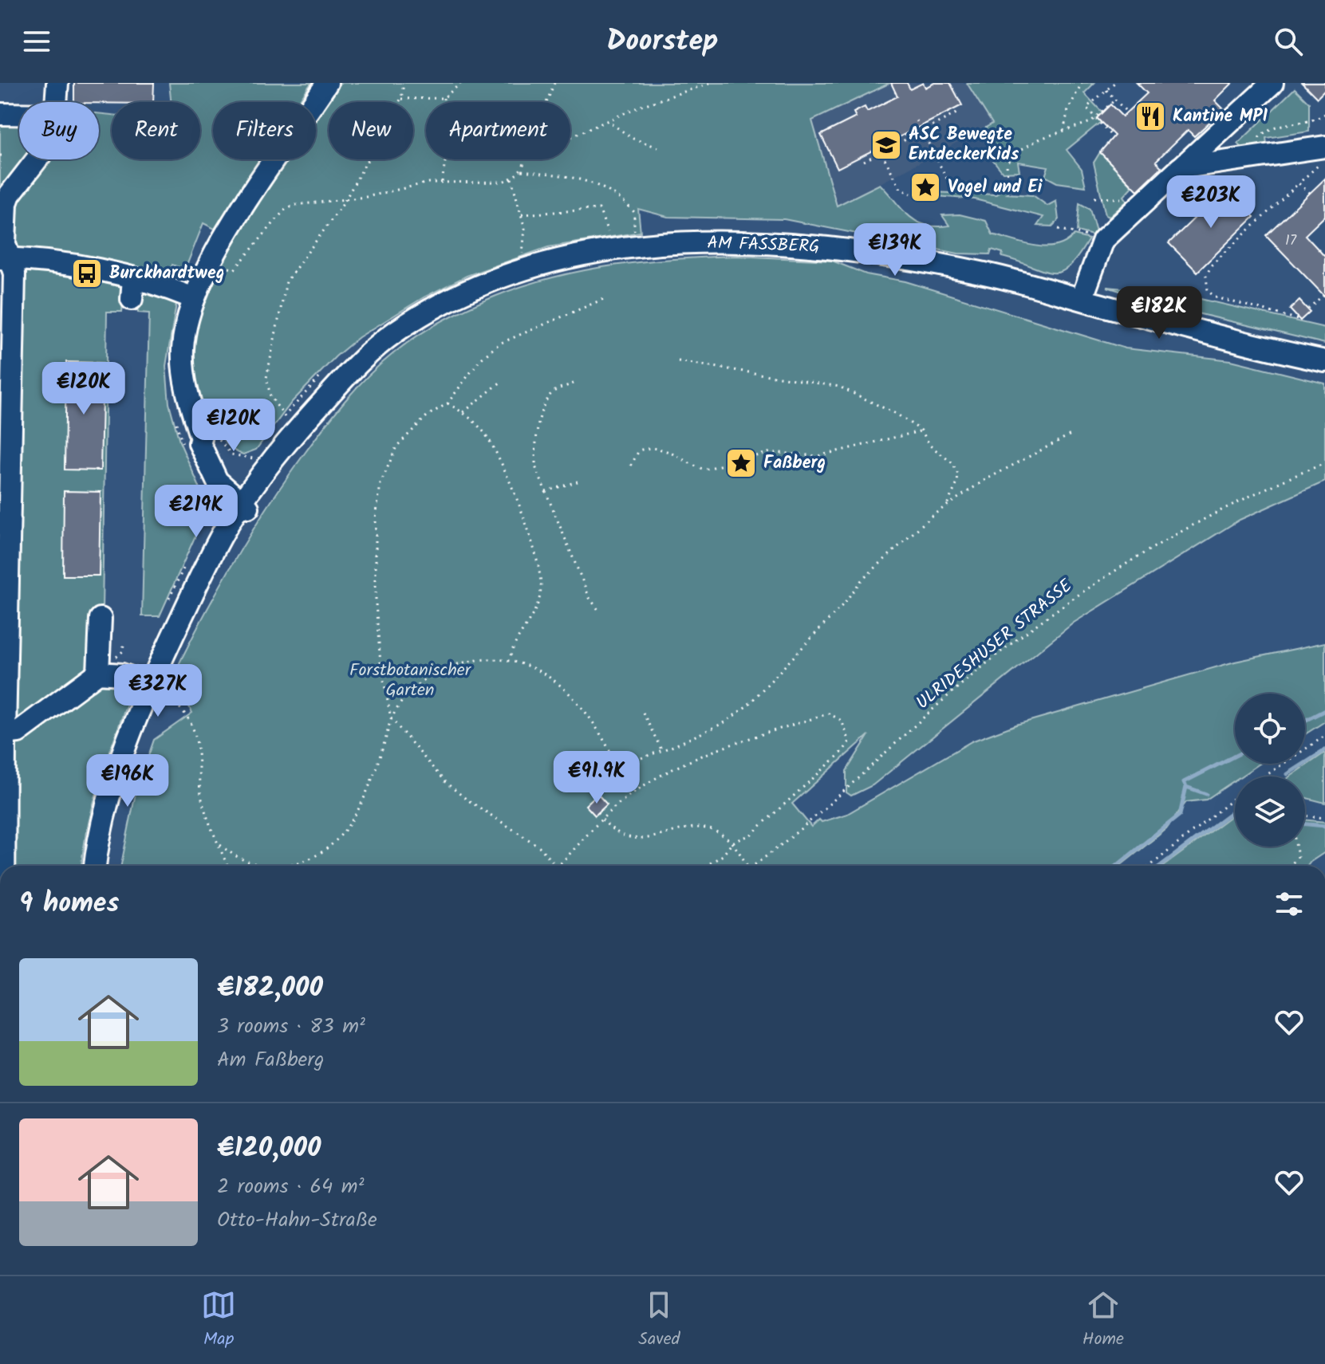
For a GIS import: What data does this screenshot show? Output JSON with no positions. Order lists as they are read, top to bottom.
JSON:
{
  "streets": {
    "street": ["AM FASSBERG"],
    "path": ["ULRIDESHUSER STRASSE"]
  },
  "parks": ["Forstbotanischer Garten"],
  "places": {
    "restaurant": ["Kantine MPI"],
    "school or university": ["ASC Bewegte EntdeckerKids"],
    "place": ["Vogel und Ei", "Faßberg"],
    "bus stop": ["Burckhardtweg"]
  },
  "house_numbers": ["17"],
  "page": {
    "header": "Doorstep",
    "chip": [
      "Buy",
      "Rent",
      "Filters",
      "New",
      "Apartment"
    ],
    "price": [
      "€203K",
      "€139K",
      "€182K",
      "€120K",
      "€120K",
      "€219K",
      "€327K",
      "€91.9K",
      "€196K"
    ],
    "heading": "9 homes",
    "list": [
      {
        "name": "€182,000",
        "note": "3 rooms · 83 m² · Am Faßberg"
      },
      {
        "name": "€120,000",
        "note": "2 rooms · 64 m² · Otto-Hahn-Straße"
      }
    ],
    "tabs": ["Map", "Saved", "Home"]
  }
}
